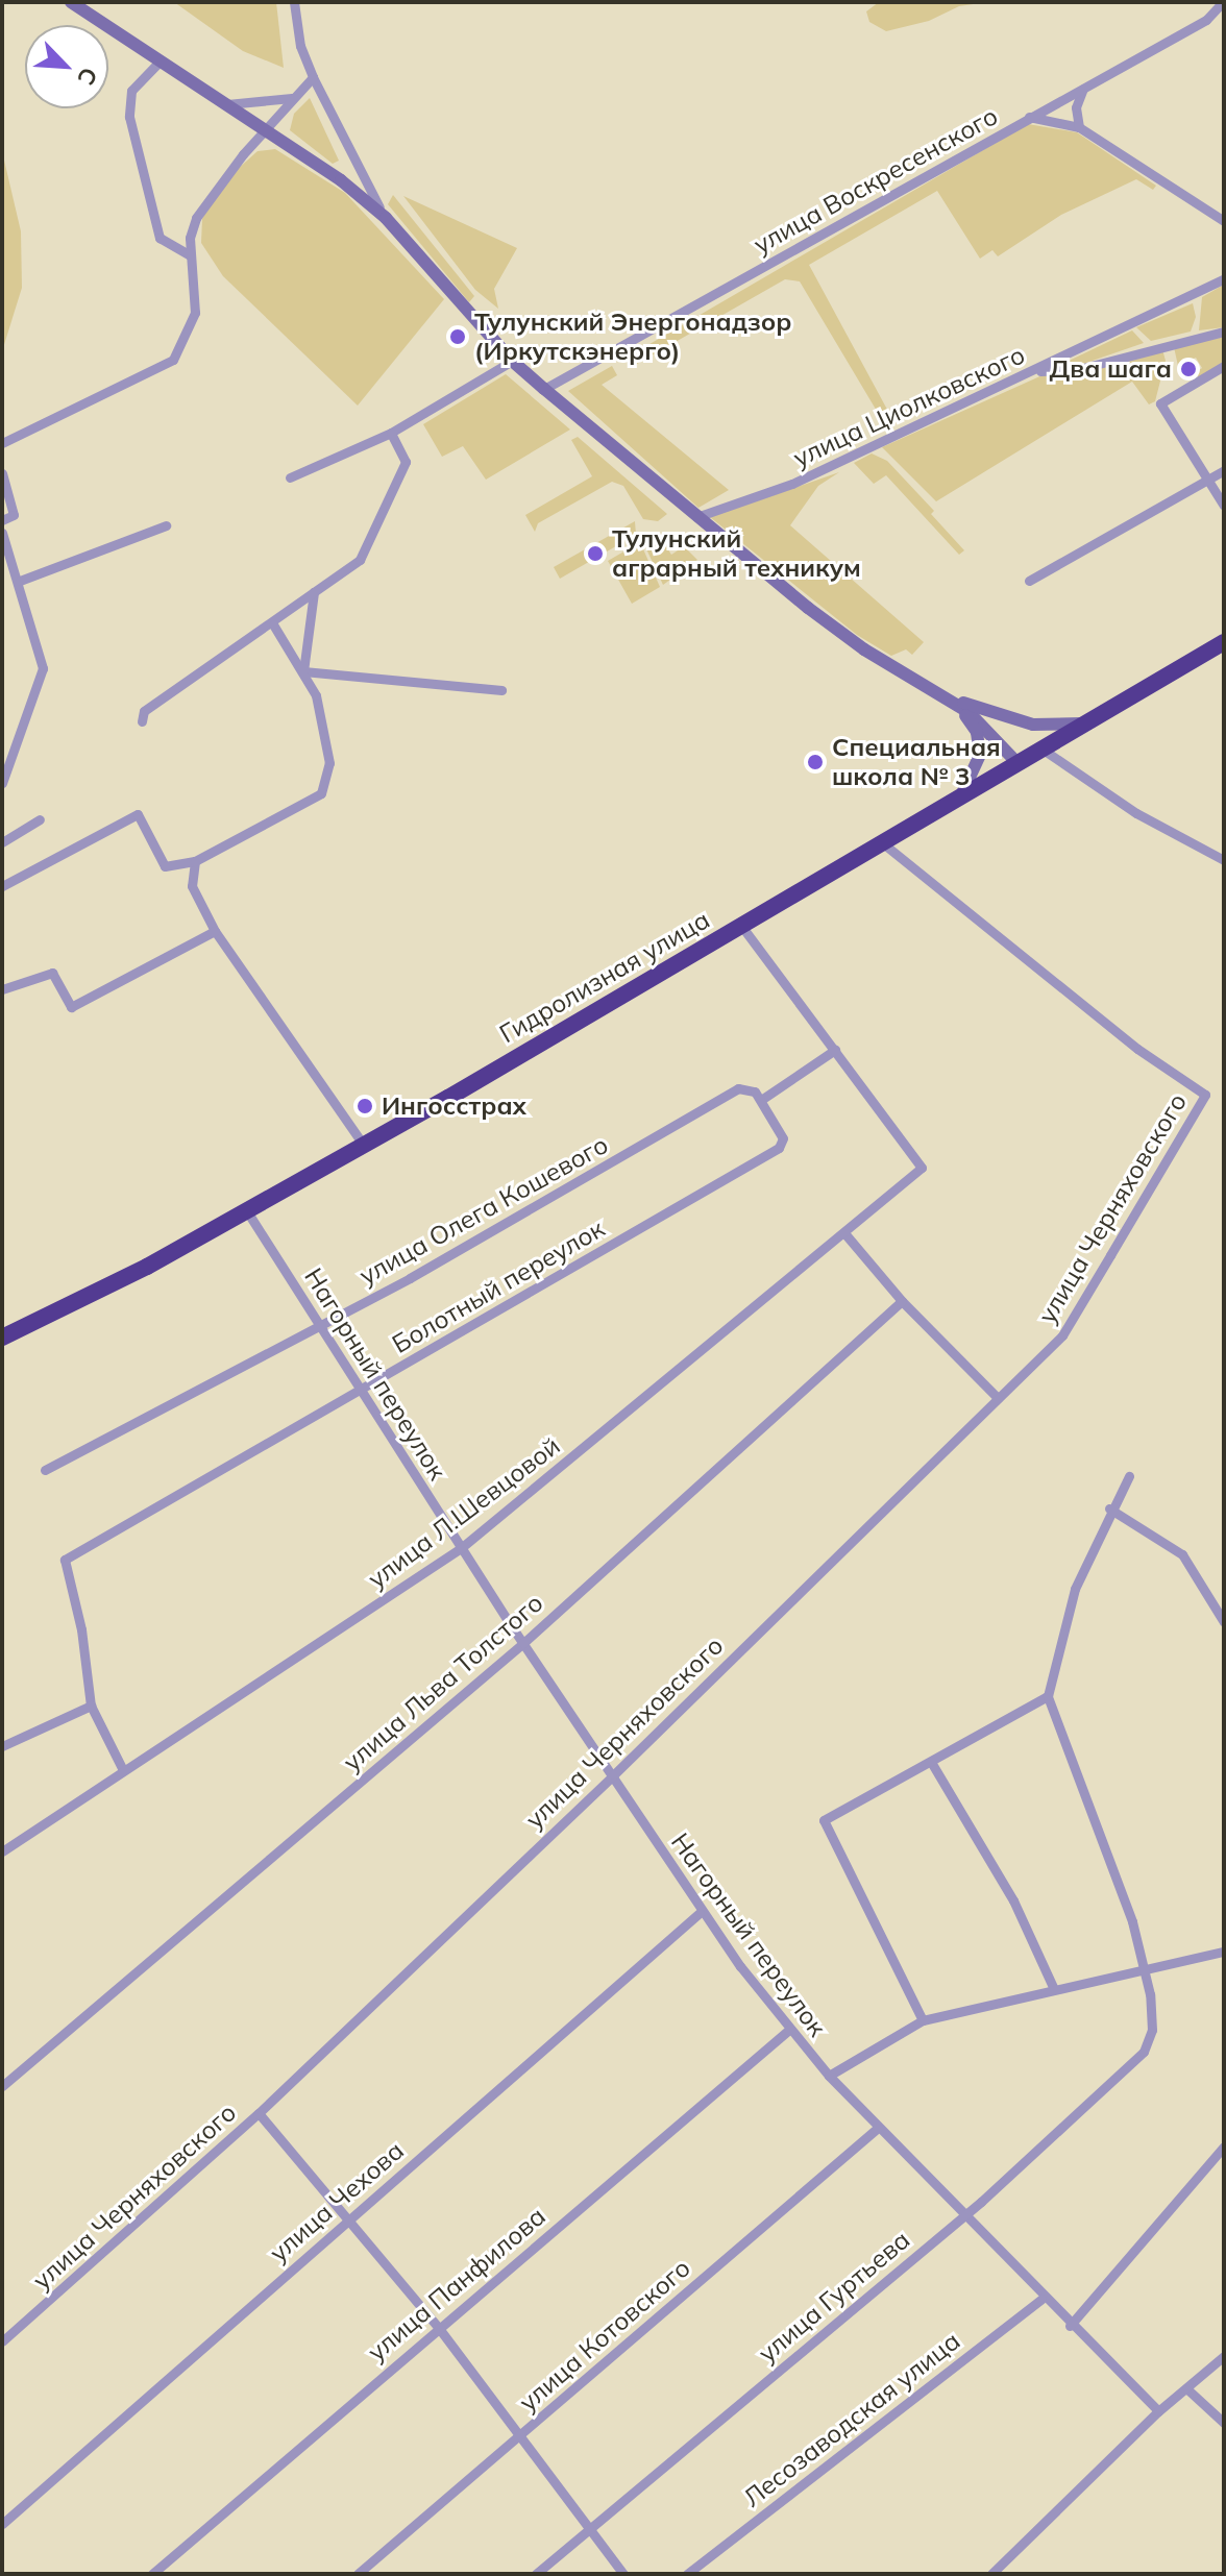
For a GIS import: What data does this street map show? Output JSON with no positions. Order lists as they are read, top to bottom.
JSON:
{
  "streets": {
    "highway": ["Гидролизная улица"],
    "street": [
      "улица Воскресенского",
      "улица Циолковского",
      "улица Черняховского",
      "улица Олега Кошевого",
      "Болотный переулок",
      "Нагорный переулок",
      "улица Л.Шевцовой",
      "улица Льва Толстого",
      "улица Чехова",
      "улица Панфилова",
      "улица Гуртьева",
      "улица Котовского",
      "Лесозаводская улица"
    ]
  },
  "crossings": [
    ["Гидролизная улица", "улица Черняховского"],
    ["Гидролизная улица", "Нагорный переулок"],
    ["улица Черняховского", "Нагорный переулок"],
    ["улица Олега Кошевого", "Болотный переулок"],
    ["улица Олега Кошевого", "Нагорный переулок"],
    ["Болотный переулок", "Нагорный переулок"],
    ["Нагорный переулок", "улица Л.Шевцовой"],
    ["Нагорный переулок", "улица Льва Толстого"],
    ["Нагорный переулок", "улица Чехова"],
    ["Нагорный переулок", "улица Панфилова"],
    ["Нагорный переулок", "улица Гуртьева"],
    ["Нагорный переулок", "улица Котовского"],
    ["Нагорный переулок", "Лесозаводская улица"]
  ],
  "places": [
    "Тулунский Энергонадзор (Иркутскэнерго)",
    "Два шага",
    "Тулунский аграрный техникум",
    "Специальная школа № 3",
    "Ингосстрах"
  ],
  "north": "bottom right"
}
